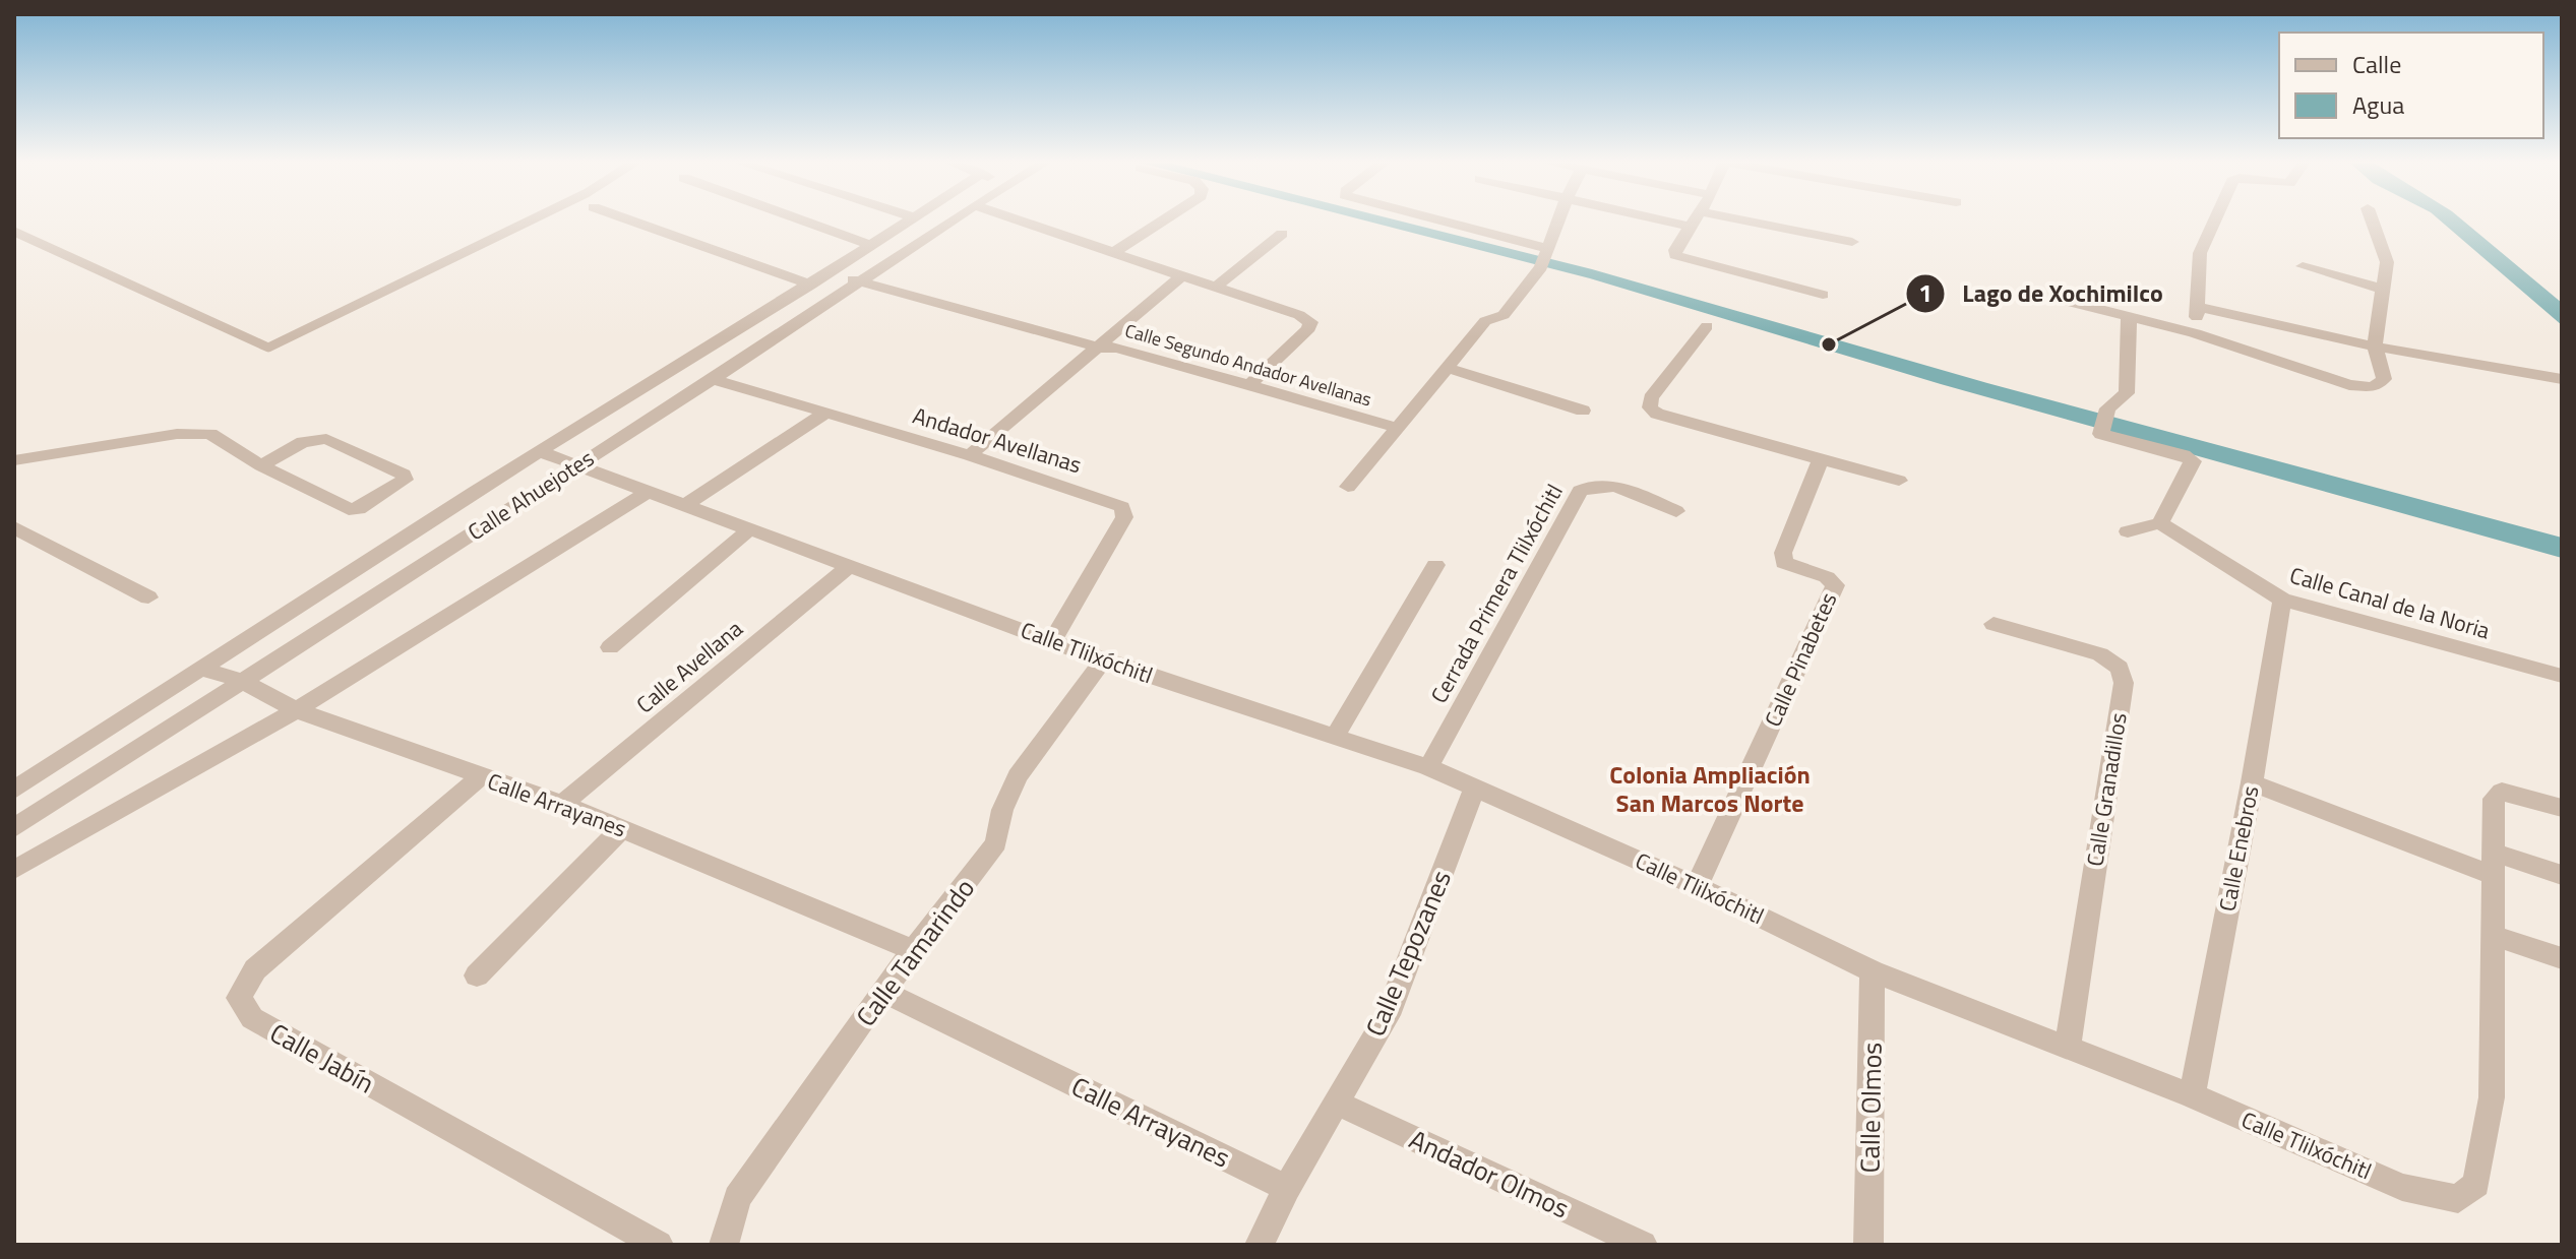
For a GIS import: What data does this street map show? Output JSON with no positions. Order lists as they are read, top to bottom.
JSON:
{
  "streets": {
    "street": [
      "Calle Segundo Andador Avellanas",
      "Andador Avellanas",
      "Calle Ahuejotes",
      "Cerrada Primera Tlilxóchitl",
      "Calle Canal de la Noria",
      "Calle Tlilxóchitl",
      "Calle Pinabetes",
      "Calle Avellana",
      "Calle Granadillos",
      "Calle Arrayanes",
      "Calle Enebros",
      "Calle Tamarindo",
      "Calle Tepozanes",
      "Calle Jabín",
      "Calle Olmos",
      "Andador Olmos"
    ]
  },
  "crossings": [
    ["Calle Segundo Andador Avellanas", "Calle Ahuejotes"],
    ["Andador Avellanas", "Calle Ahuejotes"],
    ["Andador Avellanas", "Calle Tlilxóchitl"],
    ["Calle Ahuejotes", "Calle Tlilxóchitl"],
    ["Calle Ahuejotes", "Calle Arrayanes"],
    ["Cerrada Primera Tlilxóchitl", "Calle Tlilxóchitl"],
    ["Calle Canal de la Noria", "Calle Enebros"],
    ["Calle Tlilxóchitl", "Calle Pinabetes"],
    ["Calle Tlilxóchitl", "Calle Avellana"],
    ["Calle Tlilxóchitl", "Calle Granadillos"],
    ["Calle Tlilxóchitl", "Calle Enebros"],
    ["Calle Tlilxóchitl", "Calle Tamarindo"],
    ["Calle Tlilxóchitl", "Calle Tepozanes"],
    ["Calle Tlilxóchitl", "Calle Olmos"],
    ["Calle Avellana", "Calle Arrayanes"],
    ["Calle Arrayanes", "Calle Tamarindo"],
    ["Calle Arrayanes", "Calle Tepozanes"],
    ["Calle Arrayanes", "Calle Jabín"],
    ["Calle Tepozanes", "Andador Olmos"]
  ],
  "districts": ["Colonia Ampliación San Marcos Norte"],
  "places": ["Lago de Xochimilco"],
  "legend": ["Calle", "Agua"]
}
